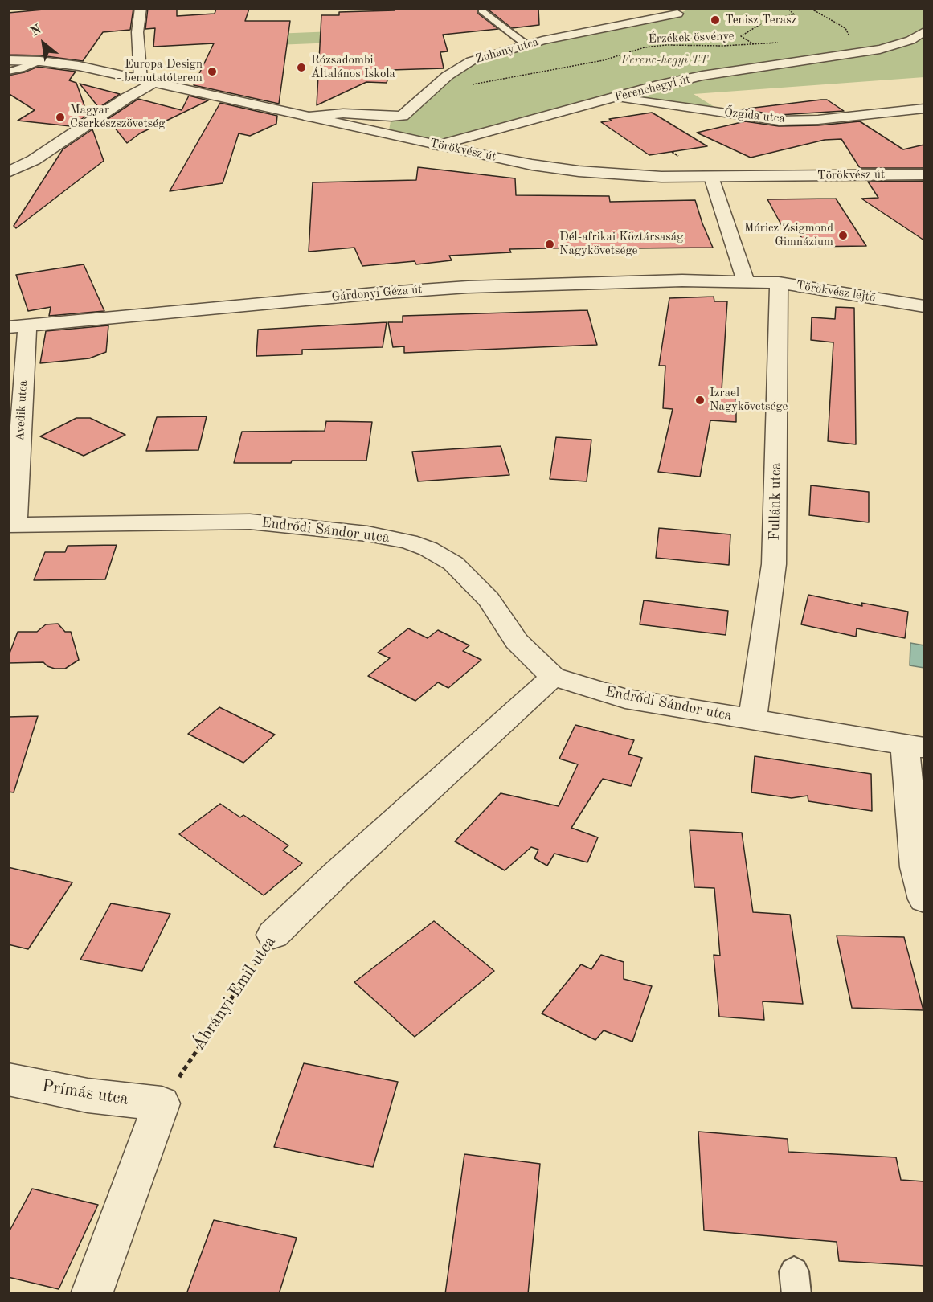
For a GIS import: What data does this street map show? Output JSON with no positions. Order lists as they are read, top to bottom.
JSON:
{
  "streets": {
    "street": [
      "Zuhany utca",
      "Ferenchegyi út",
      "Őzgida utca",
      "Törökvész út",
      "Törökvész lejtő",
      "Gárdonyi Géza út",
      "Avedik utca",
      "Fullánk utca",
      "Endrődi Sándor utca",
      "Ábrányi Emil utca",
      "Prímás utca"
    ],
    "path": ["Érzékek ösvénye"]
  },
  "crossings": [
    ["Érzékek ösvénye", "Zuhany utca"],
    ["Zuhany utca", "Törökvész út"],
    ["Ferenchegyi út", "Őzgida utca"],
    ["Ferenchegyi út", "Törökvész út"],
    ["Törökvész lejtő", "Gárdonyi Géza út"],
    ["Törökvész lejtő", "Fullánk utca"],
    ["Gárdonyi Géza út", "Avedik utca"],
    ["Avedik utca", "Endrődi Sándor utca"],
    ["Fullánk utca", "Endrődi Sándor utca"],
    ["Endrődi Sándor utca", "Ábrányi Emil utca"],
    ["Ábrányi Emil utca", "Prímás utca"]
  ],
  "parks": ["Ferenc-hegyi TT"],
  "places": [
    "Tenisz Terasz",
    "Rózsadombi Általános Iskola",
    "Europa Design - bemutatóterem",
    "Magyar Cserkészszövetség",
    "Móricz Zsigmond Gimnázium",
    "Dél-afrikai Köztársaság Nagykövetsége",
    "Izrael Nagykövetsége"
  ],
  "north": "top left"
}
